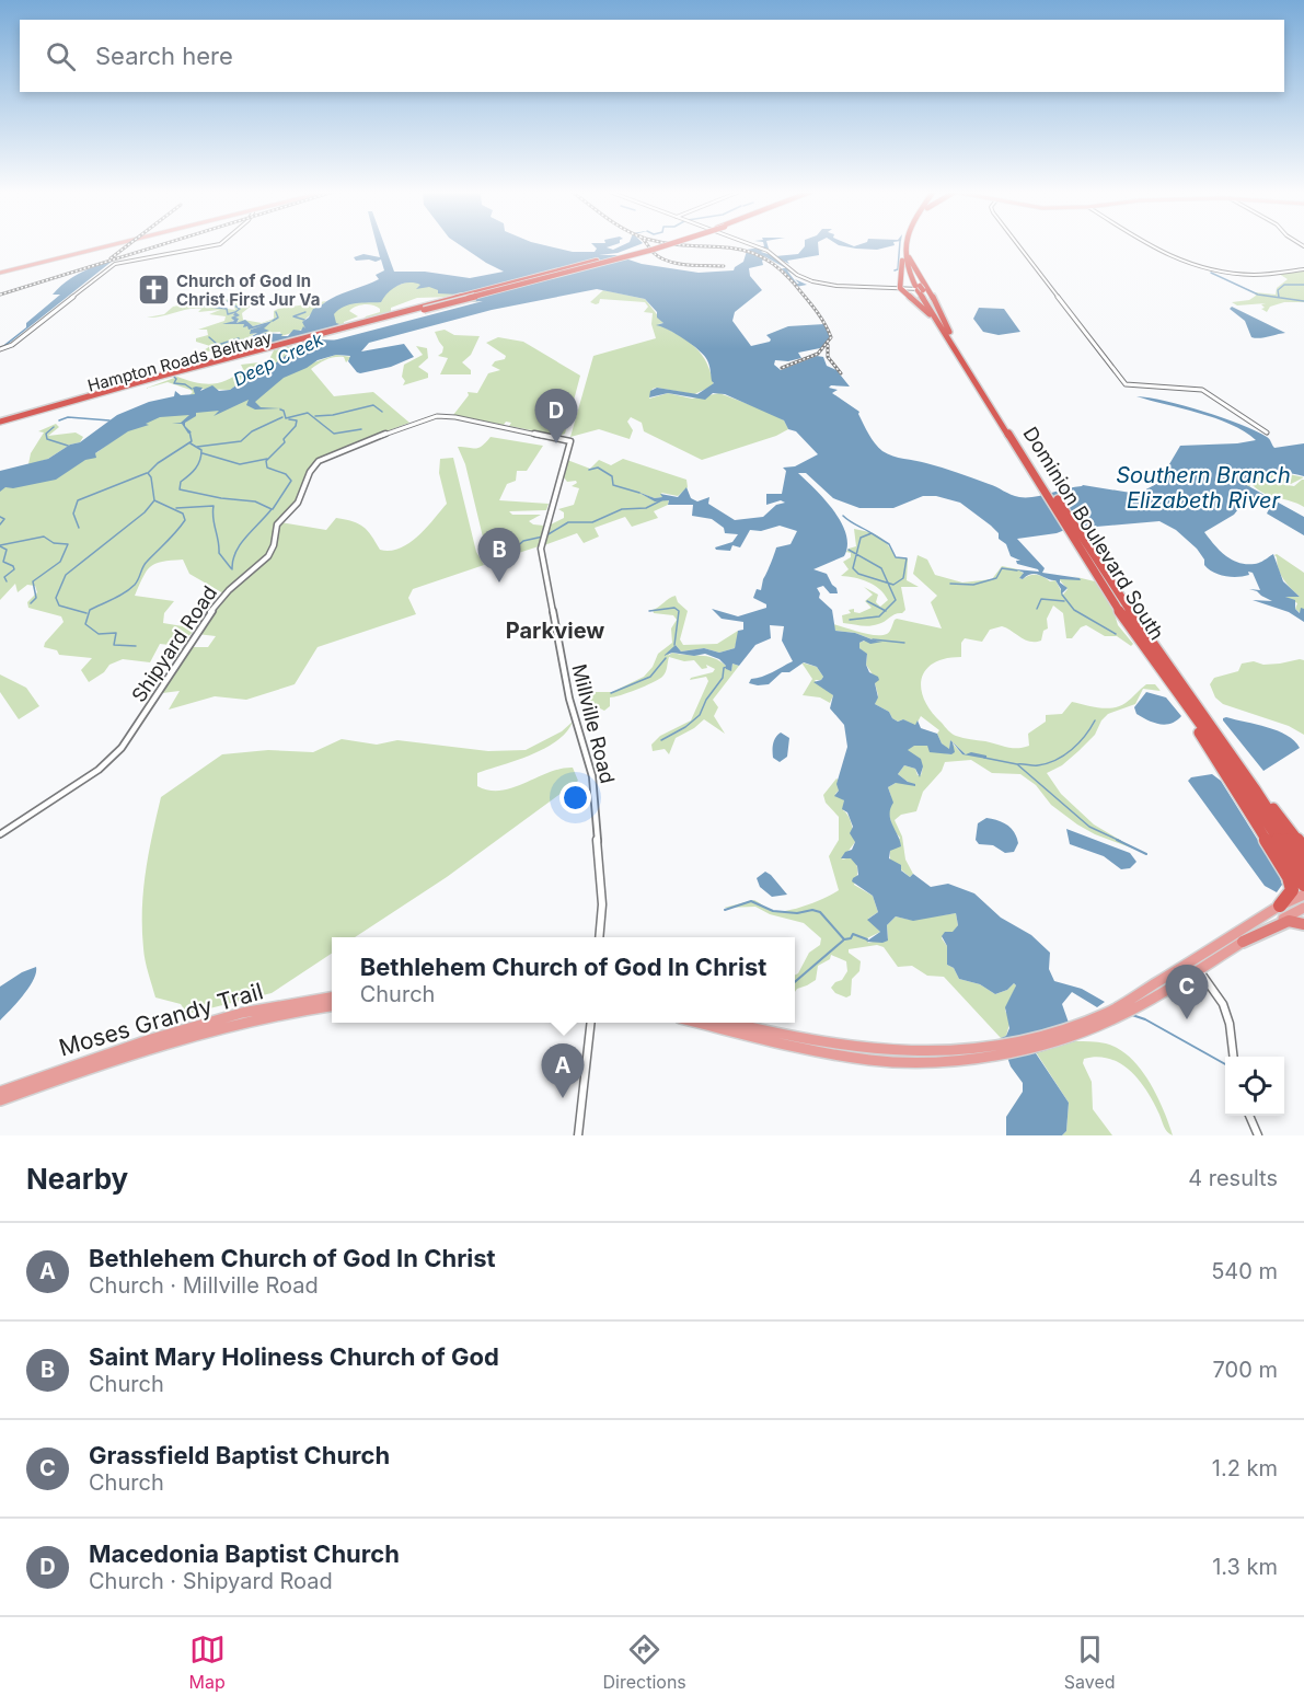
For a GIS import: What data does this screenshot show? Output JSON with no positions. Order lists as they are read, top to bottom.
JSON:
{
  "streets": {
    "highway": ["Hampton Roads Beltway", "Dominion Boulevard South"],
    "main road": ["Moses Grandy Trail"],
    "street": ["Shipyard Road", "Millville Road"]
  },
  "crossings": [
    ["Shipyard Road", "Millville Road"]
  ],
  "districts": ["Parkview"],
  "water": ["Deep Creek", "Southern Branch Elizabeth River"],
  "places": {
    "church": ["Church of God In Christ First Jur Va"]
  },
  "page": {
    "search": "Search here",
    "pins": [
      "D",
      "B",
      "C",
      "A"
    ],
    "popup": ["Bethlehem Church of God In Christ", "Church"],
    "heading": ["Nearby", "4 results"],
    "list": [
      {
        "mark": "A",
        "name": "Bethlehem Church of God In Christ",
        "note": "Church · Millville Road",
        "value": "540 m"
      },
      {
        "mark": "B",
        "name": "Saint Mary Holiness Church of God",
        "note": "Church",
        "value": "700 m"
      },
      {
        "mark": "C",
        "name": "Grassfield Baptist Church",
        "note": "Church",
        "value": "1.2 km"
      },
      {
        "mark": "D",
        "name": "Macedonia Baptist Church",
        "note": "Church · Shipyard Road",
        "value": "1.3 km"
      }
    ],
    "nav": ["Map", "Directions", "Saved"]
  }
}
